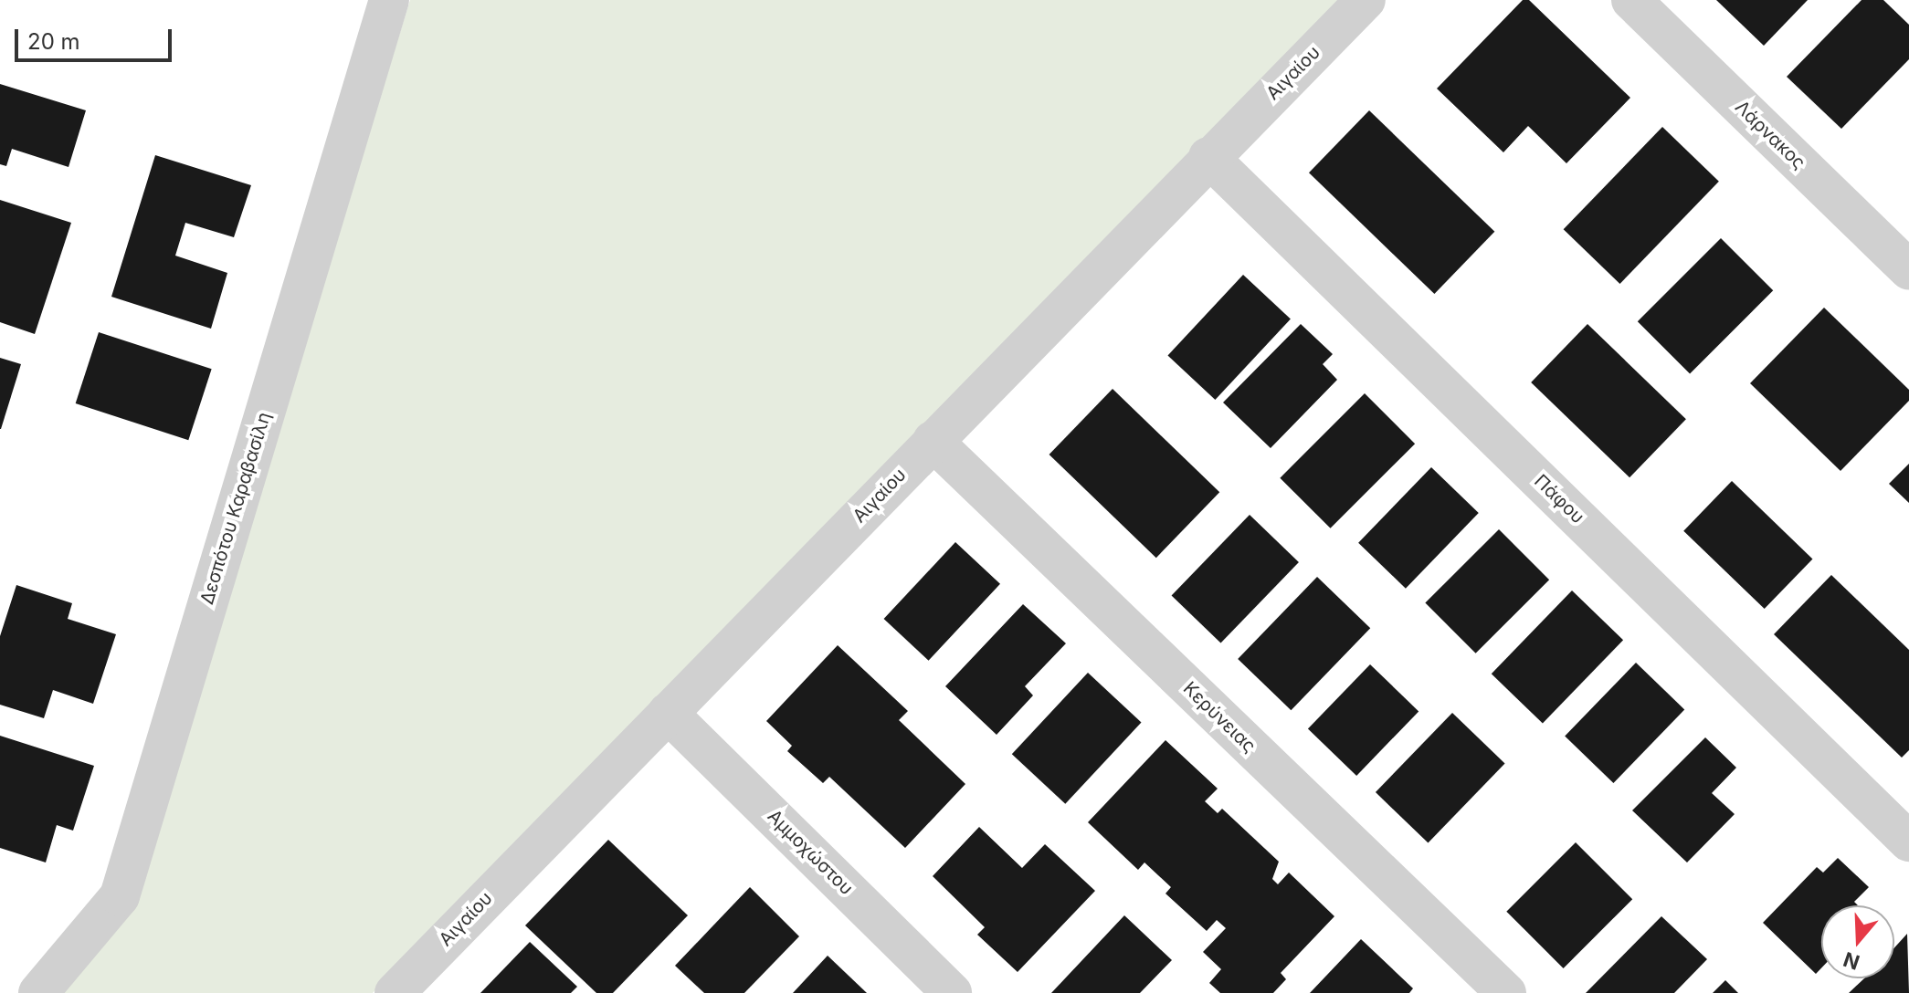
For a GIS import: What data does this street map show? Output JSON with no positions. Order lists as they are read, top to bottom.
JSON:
{
  "streets": {
    "street": [
      "Αιγαίου",
      "Λάρνακος",
      "Πάφου",
      "Δεσπότου Καραβασίλη",
      "Κερύνειας",
      "Αμμοχώστου"
    ]
  },
  "crossings": [
    ["Αιγαίου", "Πάφου"],
    ["Αιγαίου", "Κερύνειας"],
    ["Αιγαίου", "Αμμοχώστου"]
  ],
  "scale_bar": "20 m",
  "north": "bottom"
}
